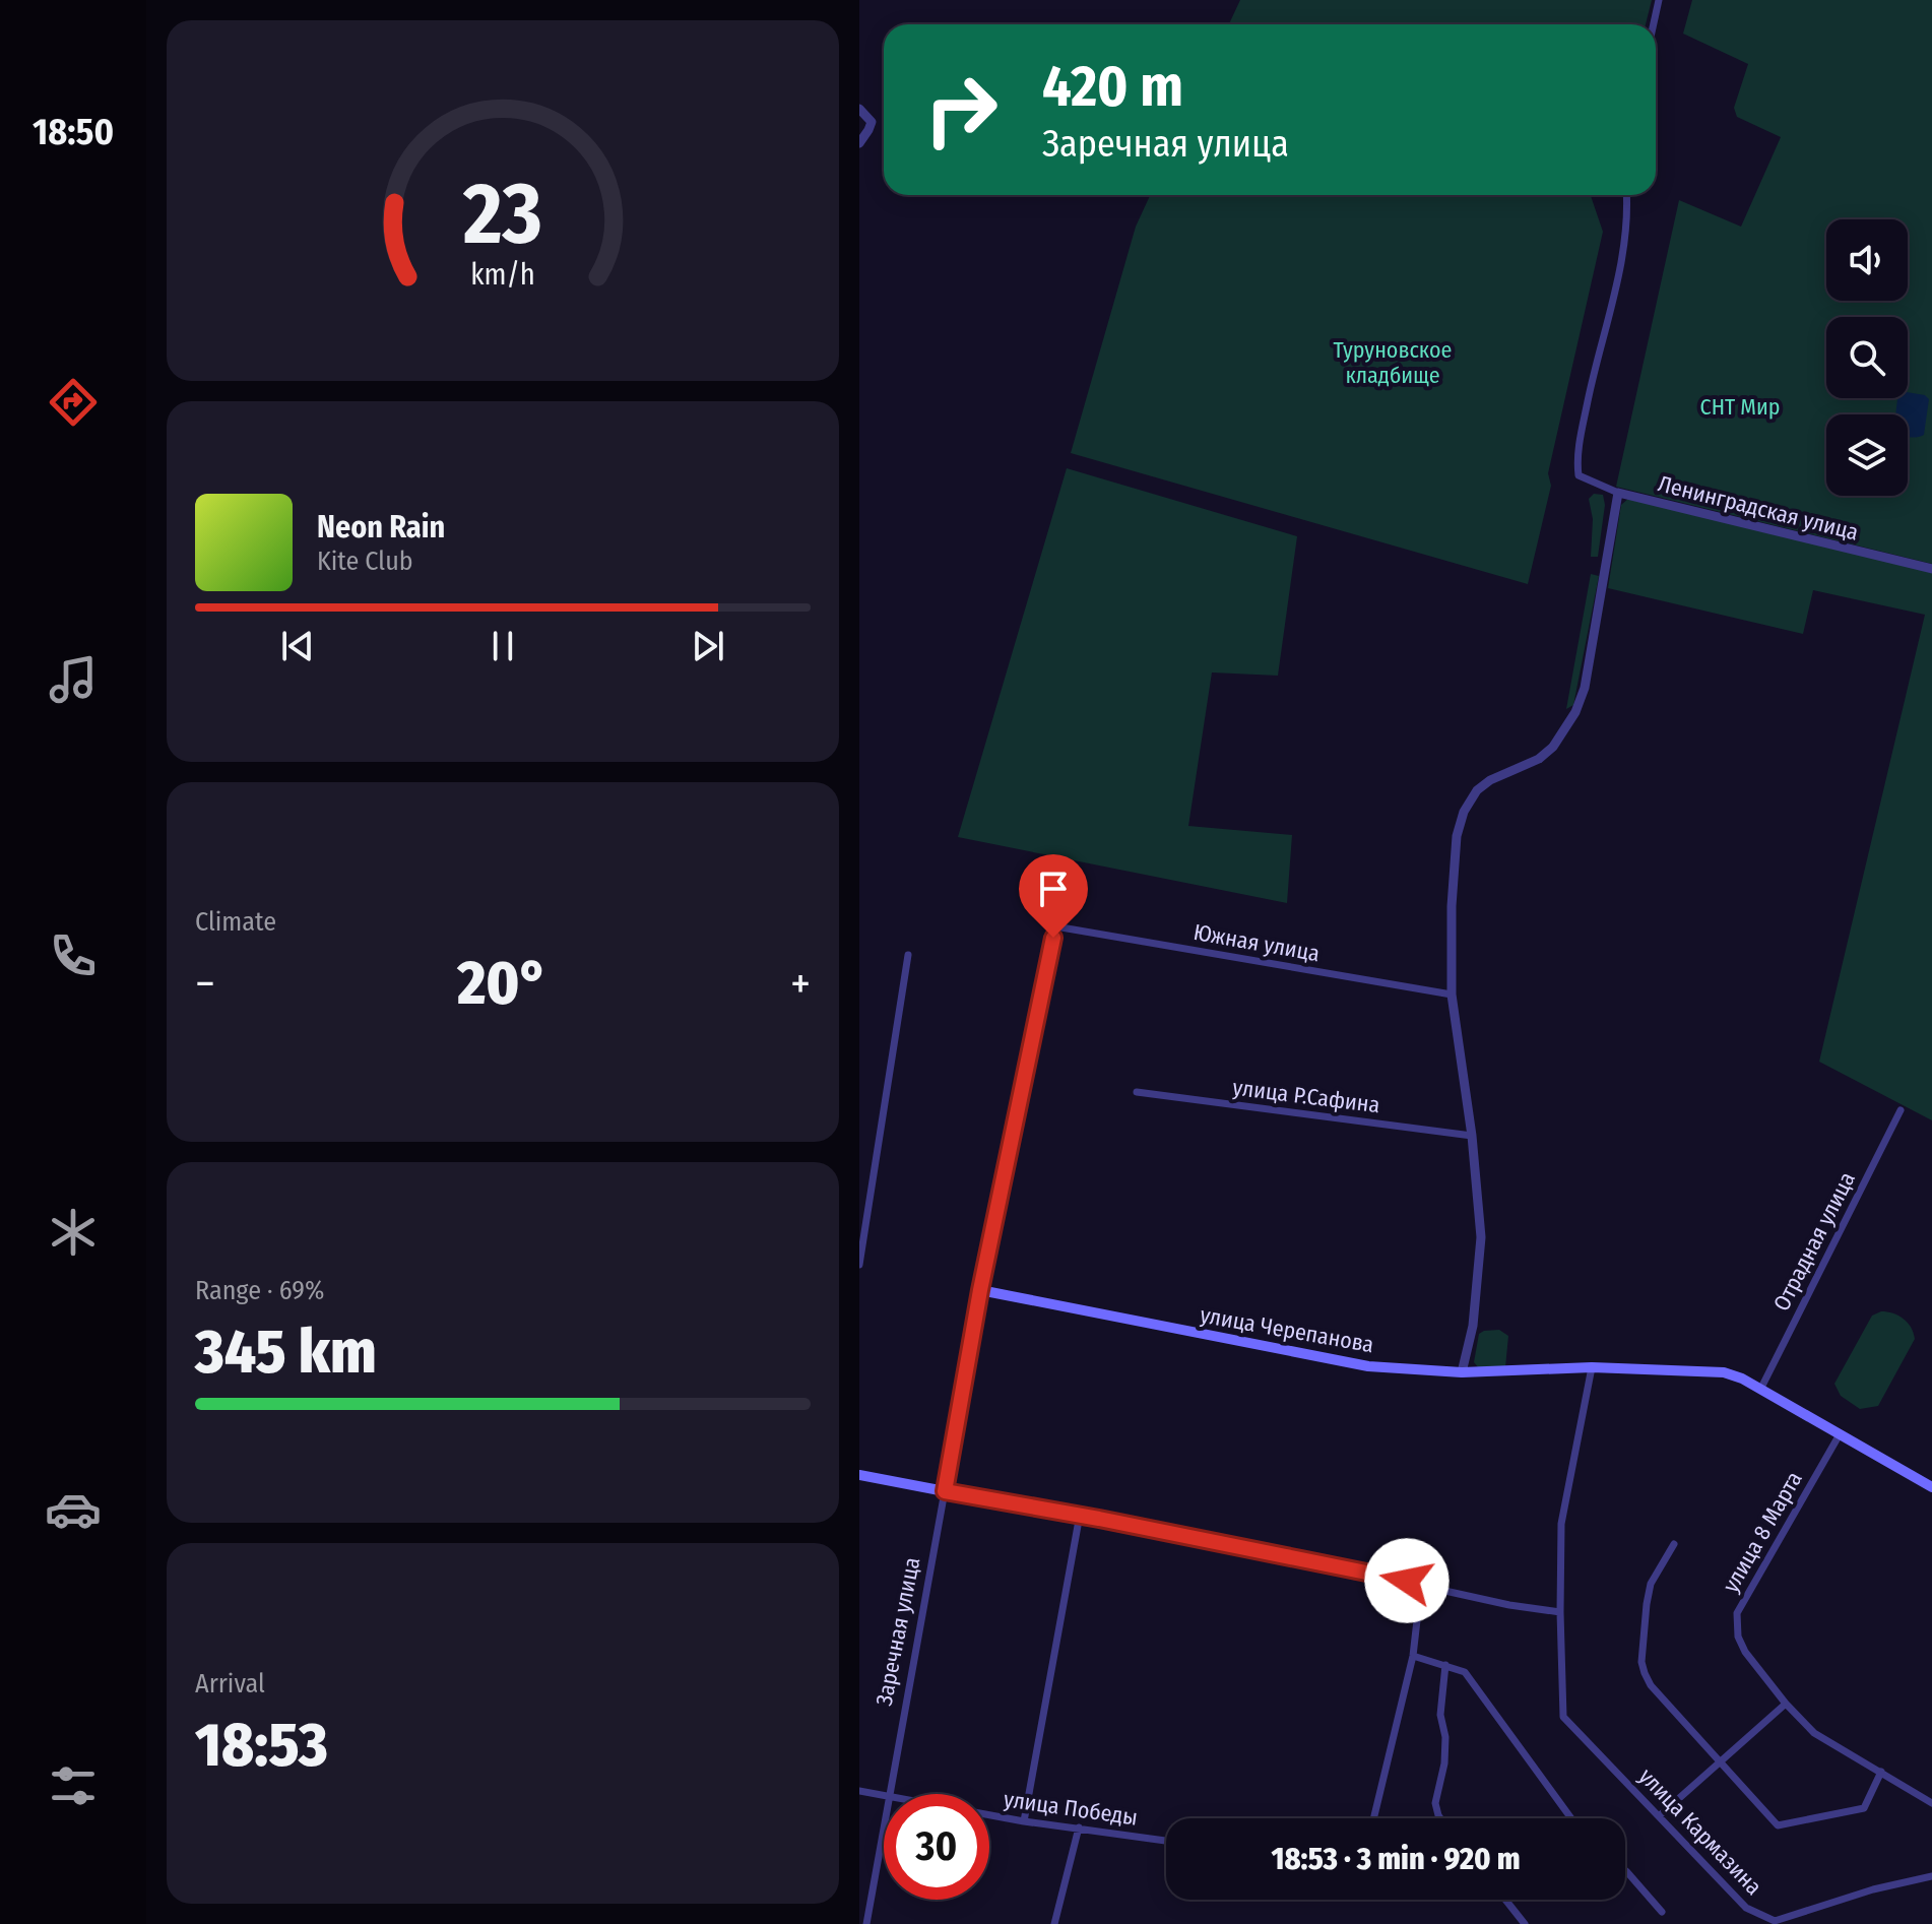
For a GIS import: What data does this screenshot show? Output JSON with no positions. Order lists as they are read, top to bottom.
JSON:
{
  "streets": {
    "main road": ["улица Черепанова", "Заречная улица"],
    "street": [
      "Ленинградская улица",
      "Южная улица",
      "улица Р.Сафина",
      "Отрадная улица",
      "улица 8 Марта",
      "улица Победы",
      "улица Кармазина"
    ]
  },
  "crossings": [
    ["Южная улица", "Заречная улица"],
    ["Отрадная улица", "улица Черепанова"],
    ["улица Черепанова", "улица 8 Марта"],
    ["улица Черепанова", "Заречная улица"]
  ],
  "parks": ["Туруновское кладбище", "СНТ Мир"],
  "page": {
    "tabs": "18:50",
    "turn": ["420 m", "Заречная улица"],
    "song": ["Neon Rain", "Kite Club"],
    "tile": [
      "Climate",
      ["Range · 69%", "345 km"],
      ["Arrival", "18:53"]
    ],
    "heat": ["−", "20°", "+"],
    "limit": "30",
    "trip": "18:53 · 3 min · 920 m",
    "gauge": ["23", "km/h"]
  }
}
